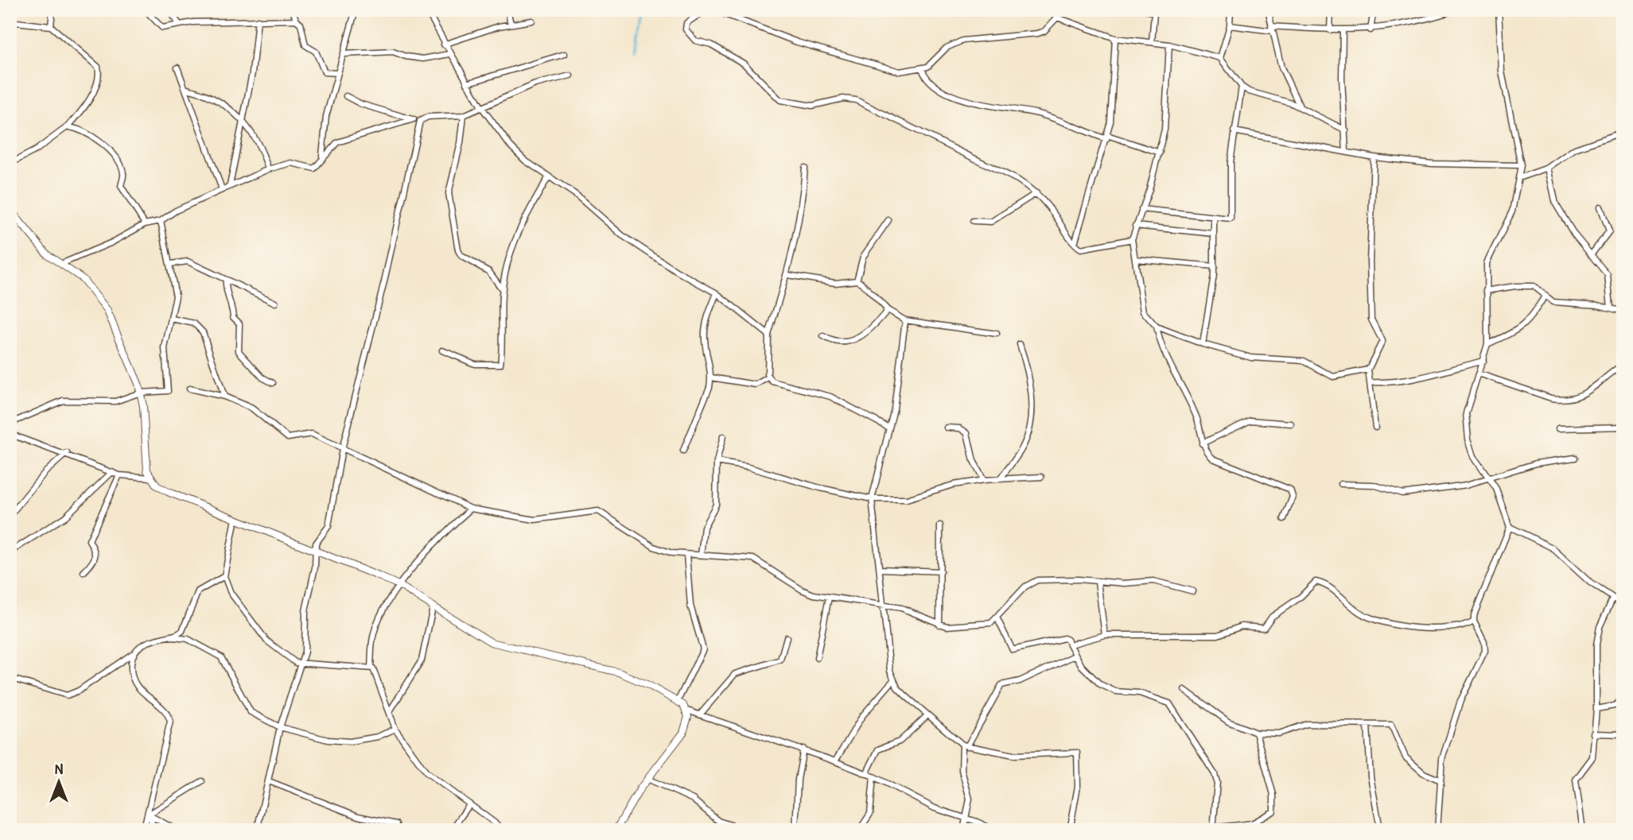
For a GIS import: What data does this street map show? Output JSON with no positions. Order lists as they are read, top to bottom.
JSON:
{
  "north": "top"
}
